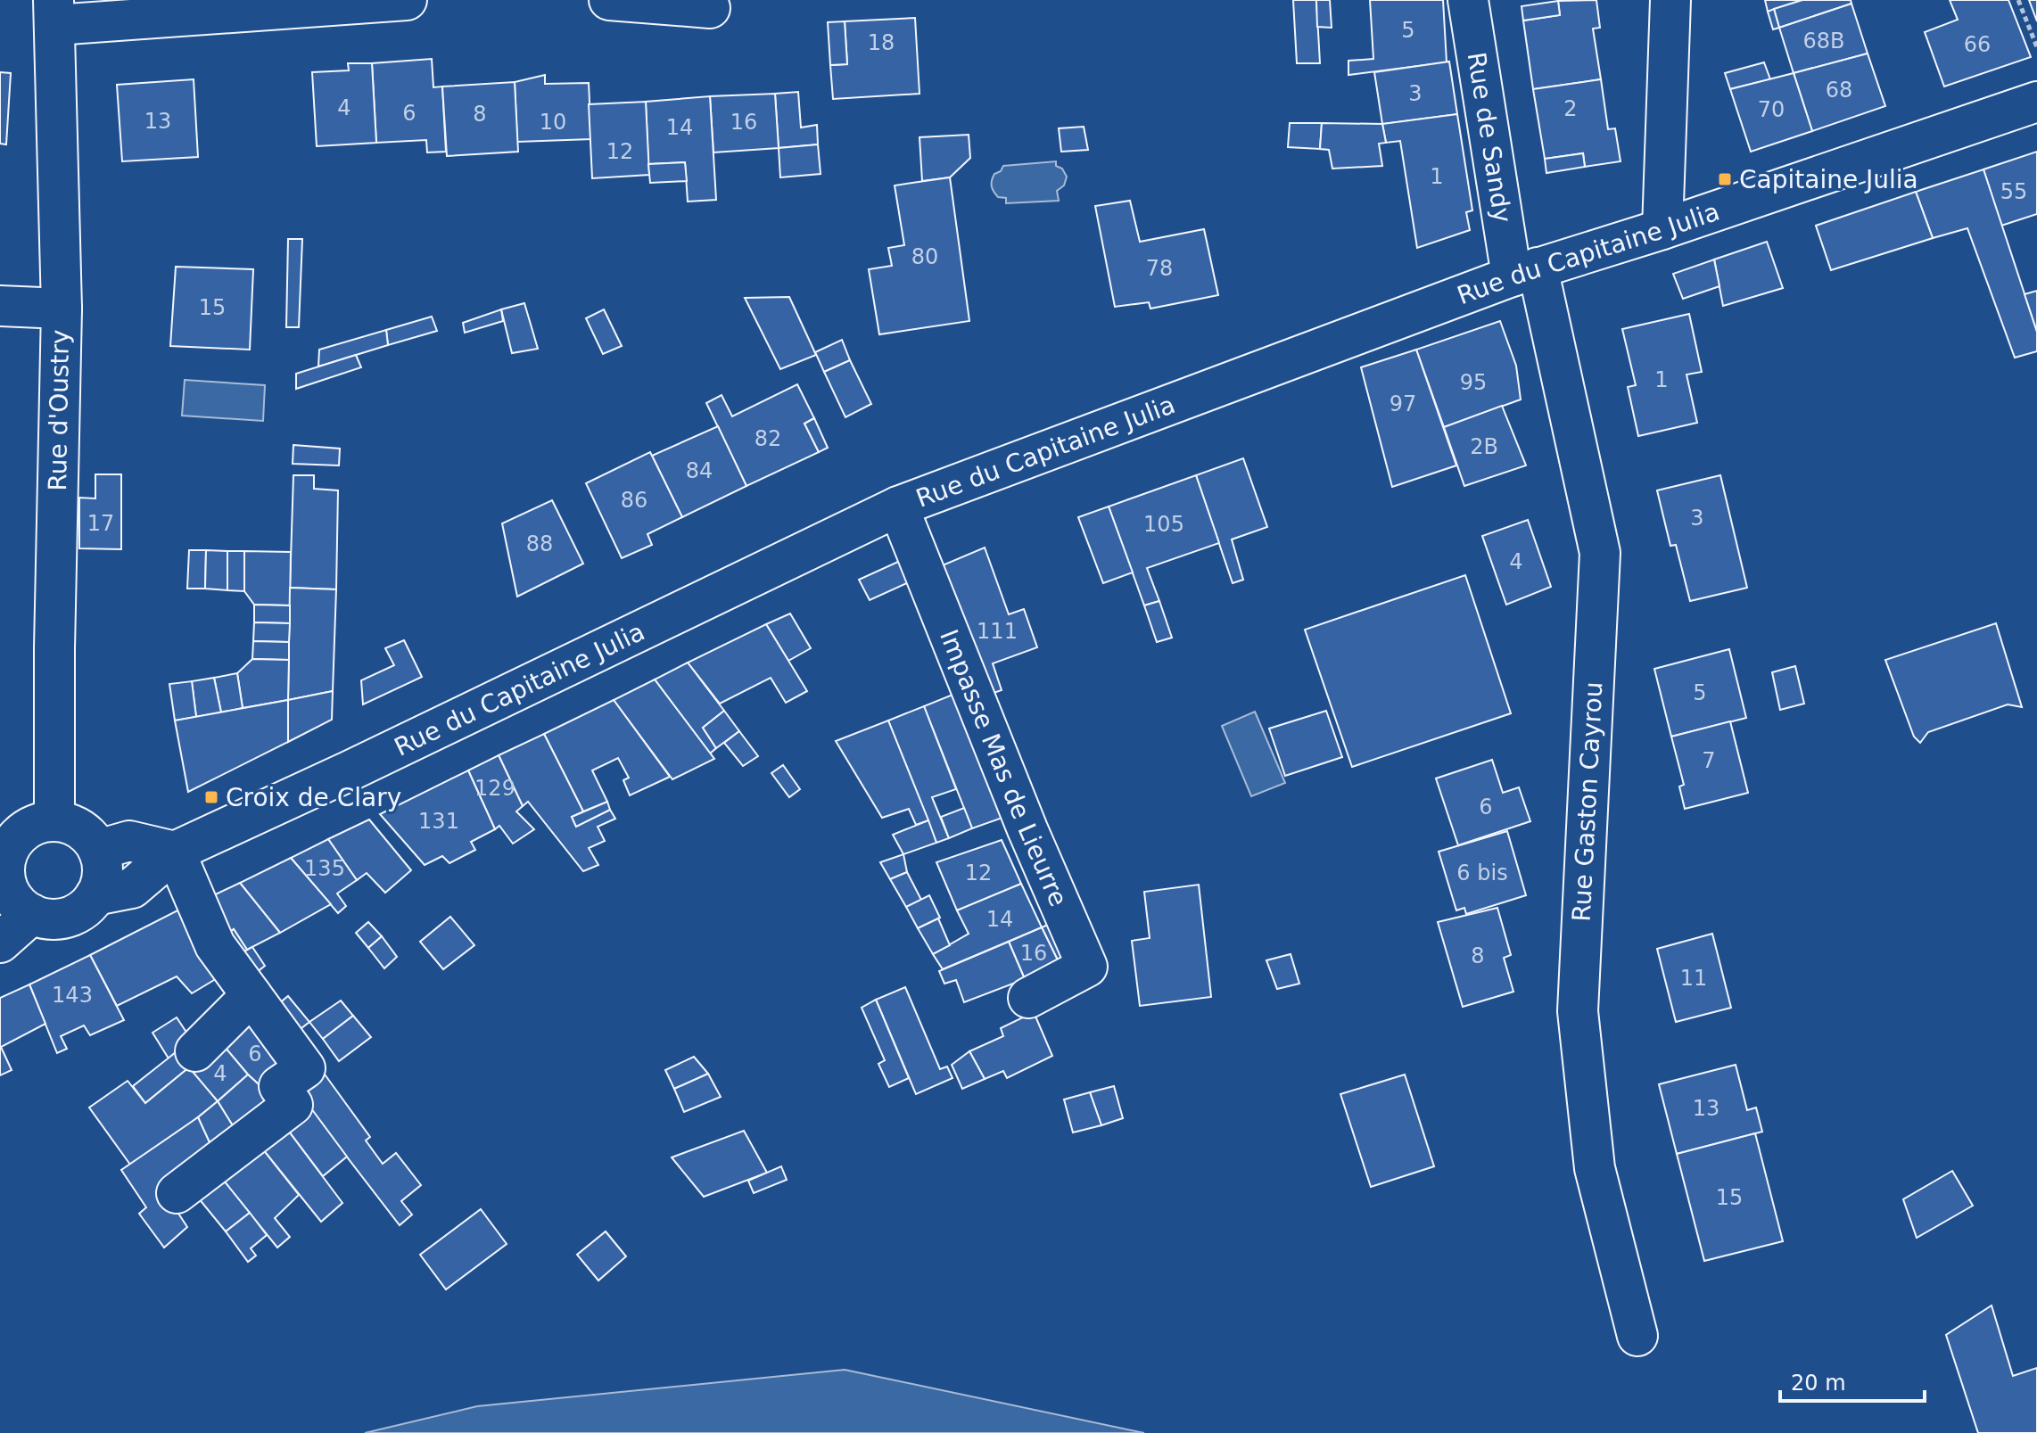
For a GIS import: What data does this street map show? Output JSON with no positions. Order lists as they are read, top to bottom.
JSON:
{
  "streets": {
    "street": [
      "Rue de Sandy",
      "Rue du Capitaine Julia",
      "Rue d'Oustry",
      "Impasse Mas de Lieurre",
      "Rue Gaston Cayrou"
    ]
  },
  "crossings": [
    ["Rue de Sandy", "Rue du Capitaine Julia"],
    ["Rue de Sandy", "Rue Gaston Cayrou"],
    ["Rue du Capitaine Julia", "Rue d'Oustry"],
    ["Rue du Capitaine Julia", "Impasse Mas de Lieurre"],
    ["Rue du Capitaine Julia", "Rue Gaston Cayrou"]
  ],
  "places": {
    "transit": ["Capitaine Julia", "Croix de Clary"]
  },
  "house_numbers": [
    "5",
    "68B",
    "18",
    "66",
    "68",
    "3",
    "4",
    "2",
    "70",
    "6",
    "8",
    "13",
    "10",
    "16",
    "14",
    "12",
    "1",
    "55",
    "80",
    "78",
    "15",
    "1",
    "95",
    "97",
    "82",
    "2B",
    "84",
    "86",
    "3",
    "17",
    "105",
    "88",
    "4",
    "111",
    "5",
    "7",
    "129",
    "6",
    "131",
    "135",
    "12",
    "6 bis",
    "14",
    "16",
    "8",
    "11",
    "143",
    "6",
    "4",
    "13",
    "15"
  ],
  "scale_bar": "20 m"
}
